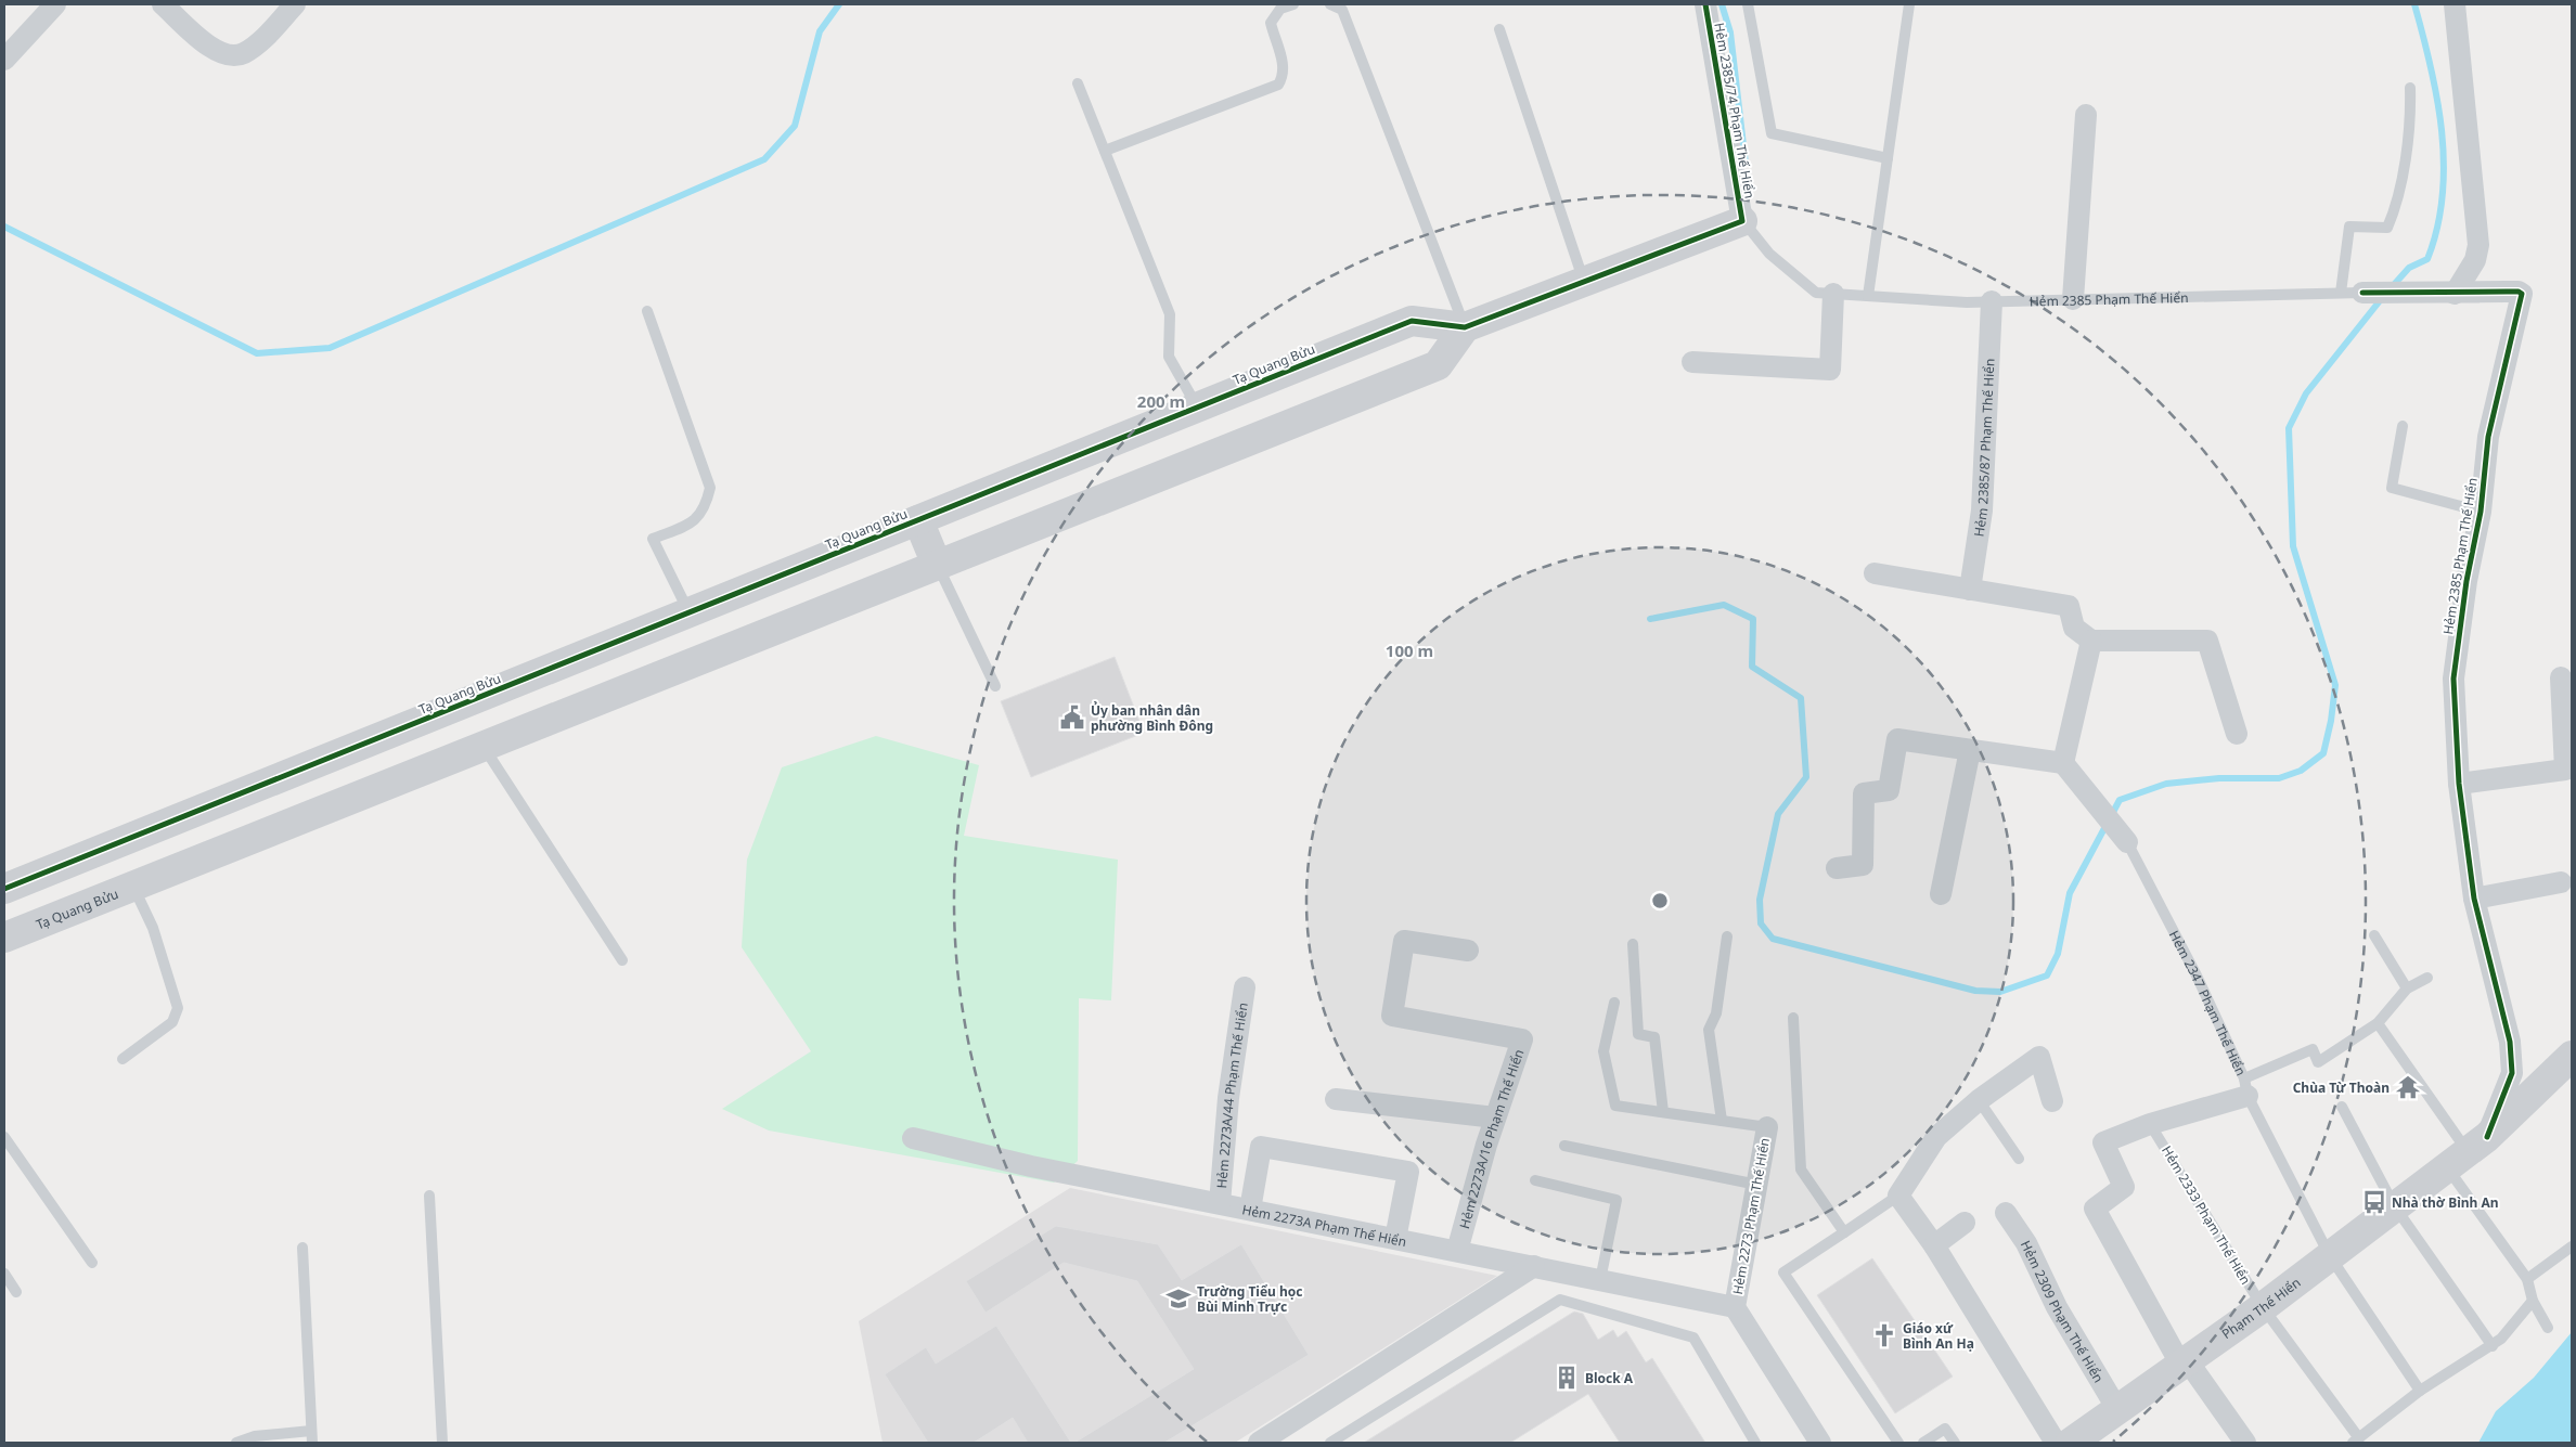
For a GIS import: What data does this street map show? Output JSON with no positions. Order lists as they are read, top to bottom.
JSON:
{
  "streets": {
    "street": [
      "Hẻm 2385/74 Phạm Thế Hiển",
      "Hẻm 2385 Phạm Thế Hiển",
      "Tạ Quang Bửu",
      "Hẻm 2385/87 Phạm Thế Hiển",
      "Hẻm 2347 Phạm Thế Hiển",
      "Hẻm 2273A/44 Phạm Thế Hiển",
      "Hẻm 2273A/16 Phạm Thế Hiển",
      "Hẻm 2273 Phạm Thế Hiển",
      "Hẻm 2273A Phạm Thế Hiển",
      "Phạm Thế Hiển",
      "Hẻm 2309 Phạm Thế Hiển"
    ],
    "lane": ["Hẻm 2333 Phạm Thế Hiển"]
  },
  "crossings": [
    ["Hẻm 2385/74 Phạm Thế Hiển", "Hẻm 2385 Phạm Thế Hiển"],
    ["Hẻm 2385/74 Phạm Thế Hiển", "Tạ Quang Bửu"],
    ["Hẻm 2385 Phạm Thế Hiển", "Tạ Quang Bửu"],
    ["Hẻm 2385 Phạm Thế Hiển", "Hẻm 2385/87 Phạm Thế Hiển"],
    ["Hẻm 2385 Phạm Thế Hiển", "Phạm Thế Hiển"],
    ["Hẻm 2347 Phạm Thế Hiển", "Phạm Thế Hiển"],
    ["Hẻm 2273A/44 Phạm Thế Hiển", "Hẻm 2273A Phạm Thế Hiển"],
    ["Hẻm 2273A/16 Phạm Thế Hiển", "Hẻm 2273A Phạm Thế Hiển"],
    ["Hẻm 2333 Phạm Thế Hiển", "Phạm Thế Hiển"],
    ["Hẻm 2273 Phạm Thế Hiển", "Hẻm 2273A Phạm Thế Hiển"],
    ["Phạm Thế Hiển", "Hẻm 2309 Phạm Thế Hiển"]
  ],
  "places": {
    "public building": ["Ủy ban nhân dân phường Bình Đông"],
    "temple": ["Chùa Từ Thoàn"],
    "bus stop": ["Nhà thờ Bình An"],
    "school or university": ["Trường Tiểu học Bùi Minh Trực"],
    "church": ["Giáo xứ Bình An Hạ"],
    "building": ["Block A"]
  },
  "rings": ["200 m", "100 m"]
}
